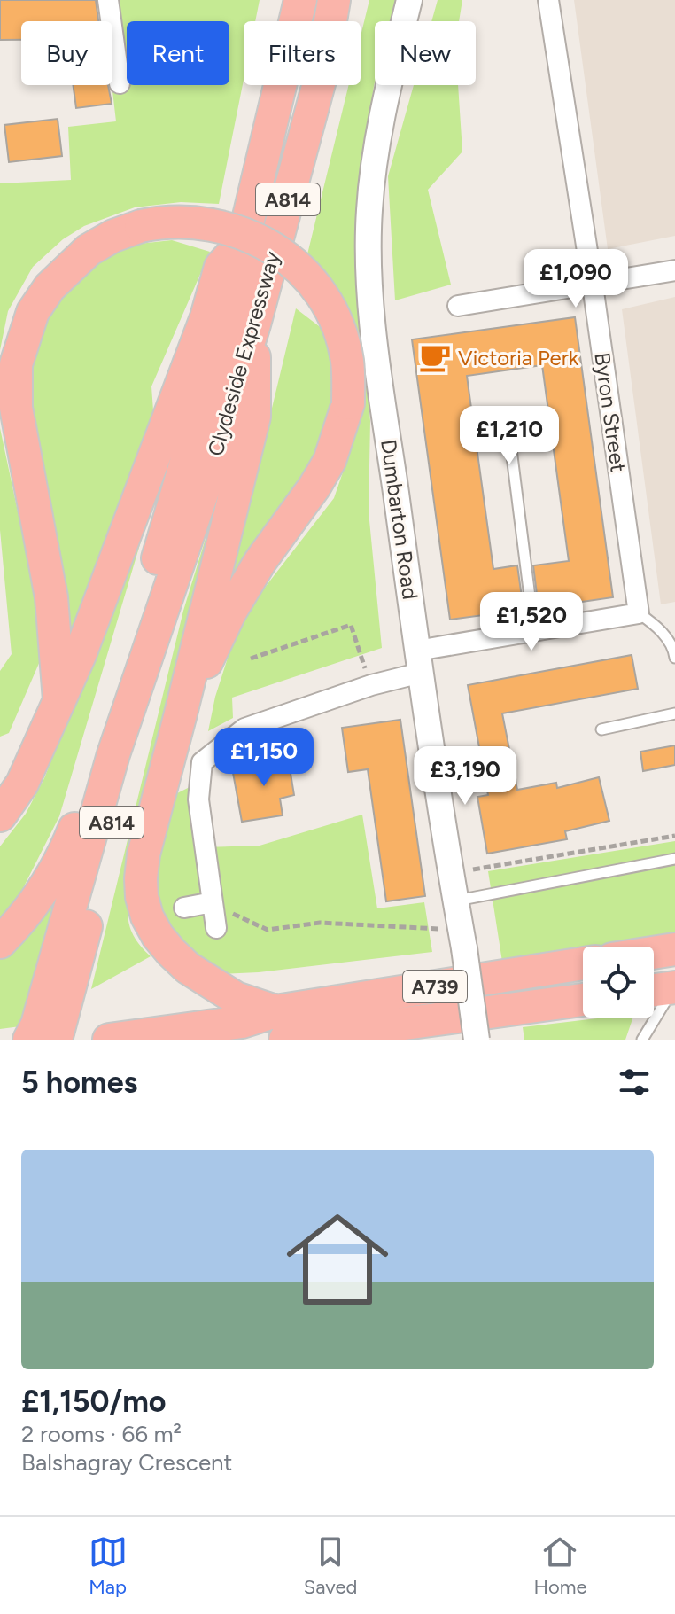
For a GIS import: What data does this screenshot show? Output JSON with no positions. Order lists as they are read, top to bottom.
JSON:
{
  "streets": {
    "main road": ["A814", "Clydeside Expressway", "A739"],
    "street": ["Byron Street", "Dumbarton Road"]
  },
  "crossings": [
    ["A814", "Clydeside Expressway"]
  ],
  "places": {
    "cafe": ["Victoria Perk"]
  },
  "page": {
    "chip": [
      "Buy",
      "Rent",
      "Filters",
      "New"
    ],
    "price": [
      "£1,090",
      "£1,210",
      "£1,520",
      "£1,150",
      "£3,190"
    ],
    "heading": "5 homes",
    "list": [
      {
        "name": "£1,150/mo",
        "note": "2 rooms · 66 m² · Balshagray Crescent"
      }
    ],
    "tabs": ["Map", "Saved", "Home"]
  }
}
